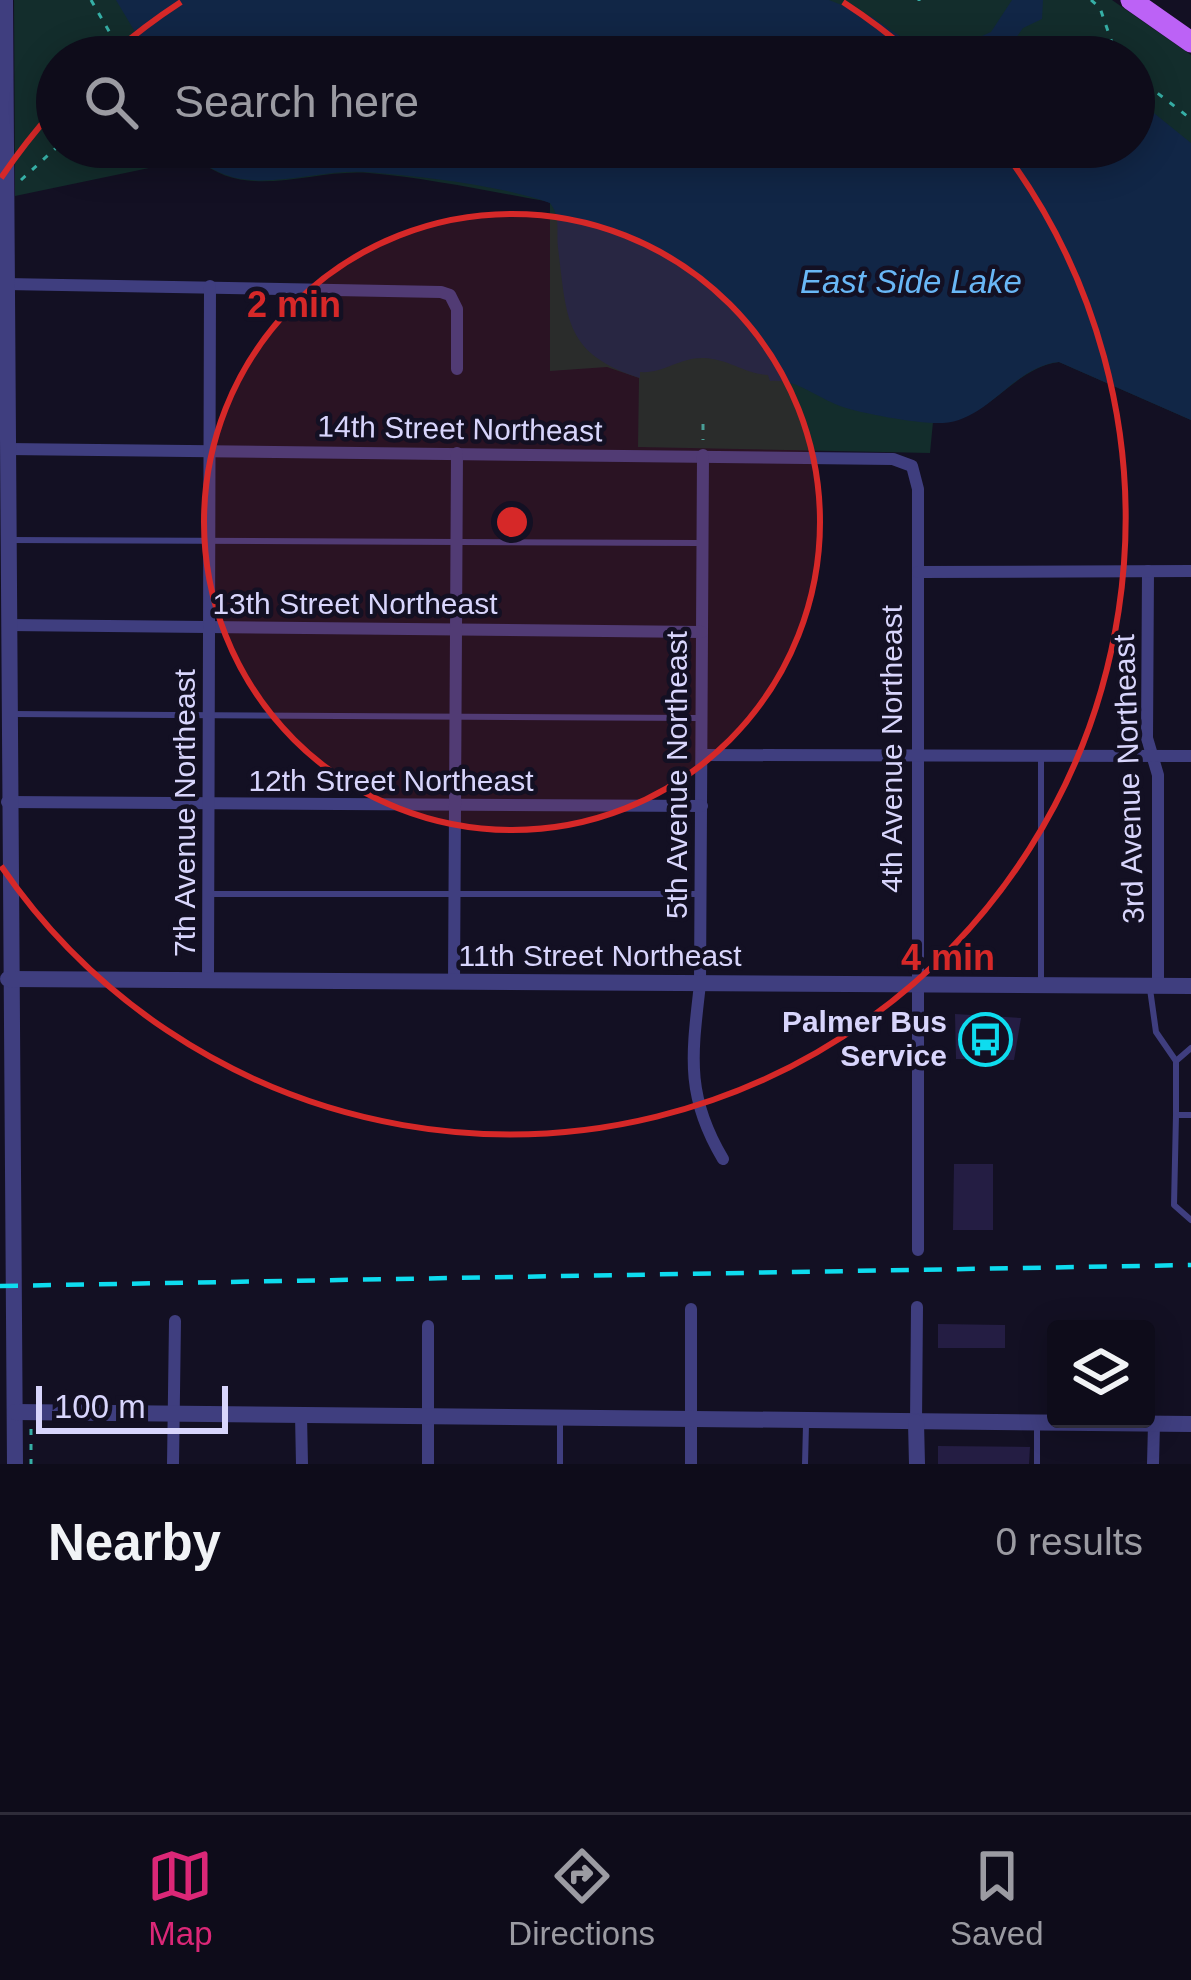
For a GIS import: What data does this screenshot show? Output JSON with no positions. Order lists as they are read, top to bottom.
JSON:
{
  "streets": {
    "street": [
      "14th Street Northeast",
      "13th Street Northeast",
      "4th Avenue Northeast",
      "5th Avenue Northeast",
      "3rd Avenue Northeast",
      "12th Street Northeast",
      "7th Avenue Northeast",
      "11th Street Northeast"
    ]
  },
  "crossings": [
    ["14th Street Northeast", "4th Avenue Northeast"],
    ["14th Street Northeast", "5th Avenue Northeast"],
    ["14th Street Northeast", "7th Avenue Northeast"],
    ["13th Street Northeast", "5th Avenue Northeast"],
    ["13th Street Northeast", "7th Avenue Northeast"],
    ["4th Avenue Northeast", "11th Street Northeast"],
    ["5th Avenue Northeast", "12th Street Northeast"],
    ["5th Avenue Northeast", "11th Street Northeast"],
    ["3rd Avenue Northeast", "11th Street Northeast"],
    ["12th Street Northeast", "7th Avenue Northeast"],
    ["7th Avenue Northeast", "11th Street Northeast"]
  ],
  "water": ["East Side Lake"],
  "places": {
    "bus stop": ["Palmer Bus Service"]
  },
  "scale_bar": "100 m",
  "page": {
    "search": "Search here",
    "scale": "100 m",
    "heading": ["Nearby", "0 results"],
    "nav": ["Map", "Directions", "Saved"]
  },
  "rings": ["2 min", "4 min"]
}
